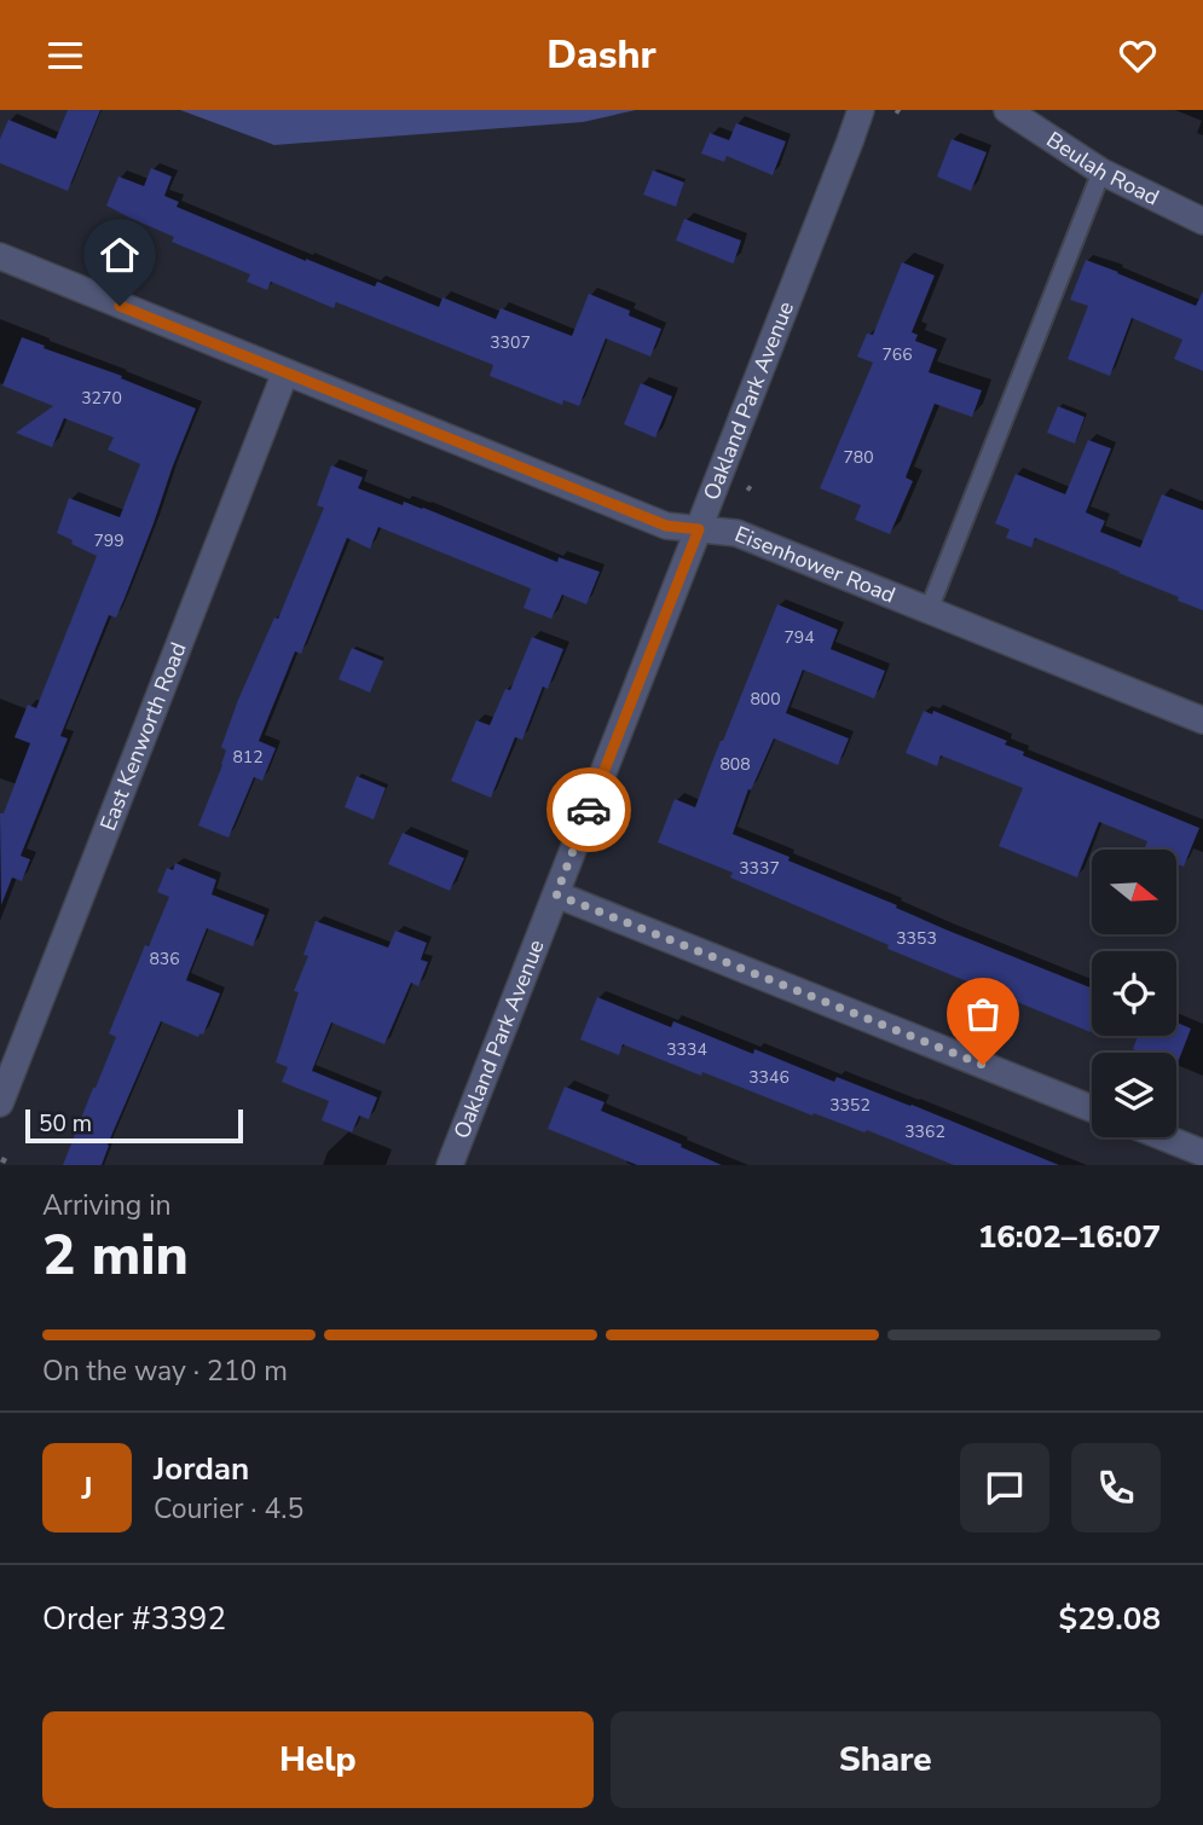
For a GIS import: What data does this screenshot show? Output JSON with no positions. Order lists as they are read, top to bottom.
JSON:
{
  "streets": {
    "street": [
      "Beulah Road",
      "Oakland Park Avenue",
      "Eisenhower Road",
      "East Kenworth Road"
    ]
  },
  "crossings": [
    ["Oakland Park Avenue", "Eisenhower Road"],
    ["Eisenhower Road", "East Kenworth Road"]
  ],
  "house_numbers": [
    "3307",
    "766",
    "3270",
    "780",
    "799",
    "794",
    "800",
    "812",
    "808",
    "3337",
    "3353",
    "836",
    "3334",
    "3346",
    "3352",
    "3362"
  ],
  "scale_bar": "50 m",
  "north": "right",
  "page": {
    "header": "Dashr",
    "scale": "50 m",
    "heading": ["2 min", "Arriving in", "16:02–16:07"],
    "panel": [
      "Jordan",
      "Courier · 4.5",
      "Order #3392",
      "$29.08"
    ],
    "bar": "On the way · 210 m",
    "round": "J",
    "buttons": ["Help", "Share"]
  }
}
